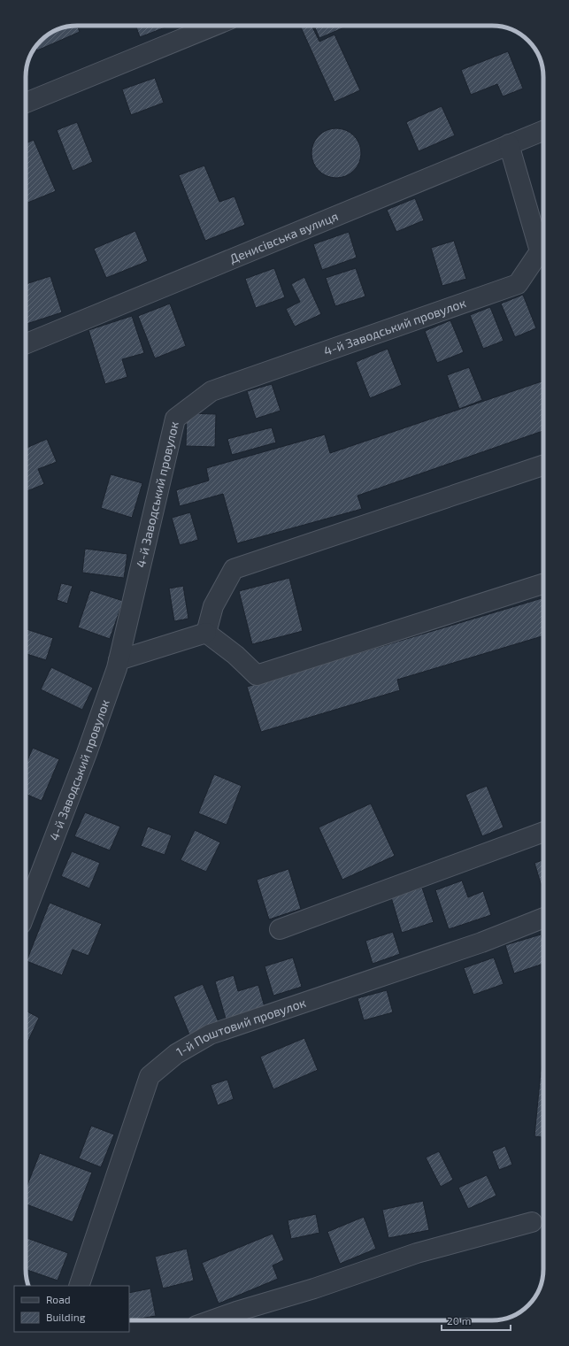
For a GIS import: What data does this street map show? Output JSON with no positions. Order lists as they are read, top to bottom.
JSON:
{
  "streets": {
    "street": ["Денисівська вулиця", "4-й Заводський провулок", "1-й Поштовий провулок"]
  },
  "crossings": [
    ["Денисівська вулиця", "4-й Заводський провулок"]
  ],
  "legend": ["Road", "Building"],
  "scale_bar": "20 m"
}
